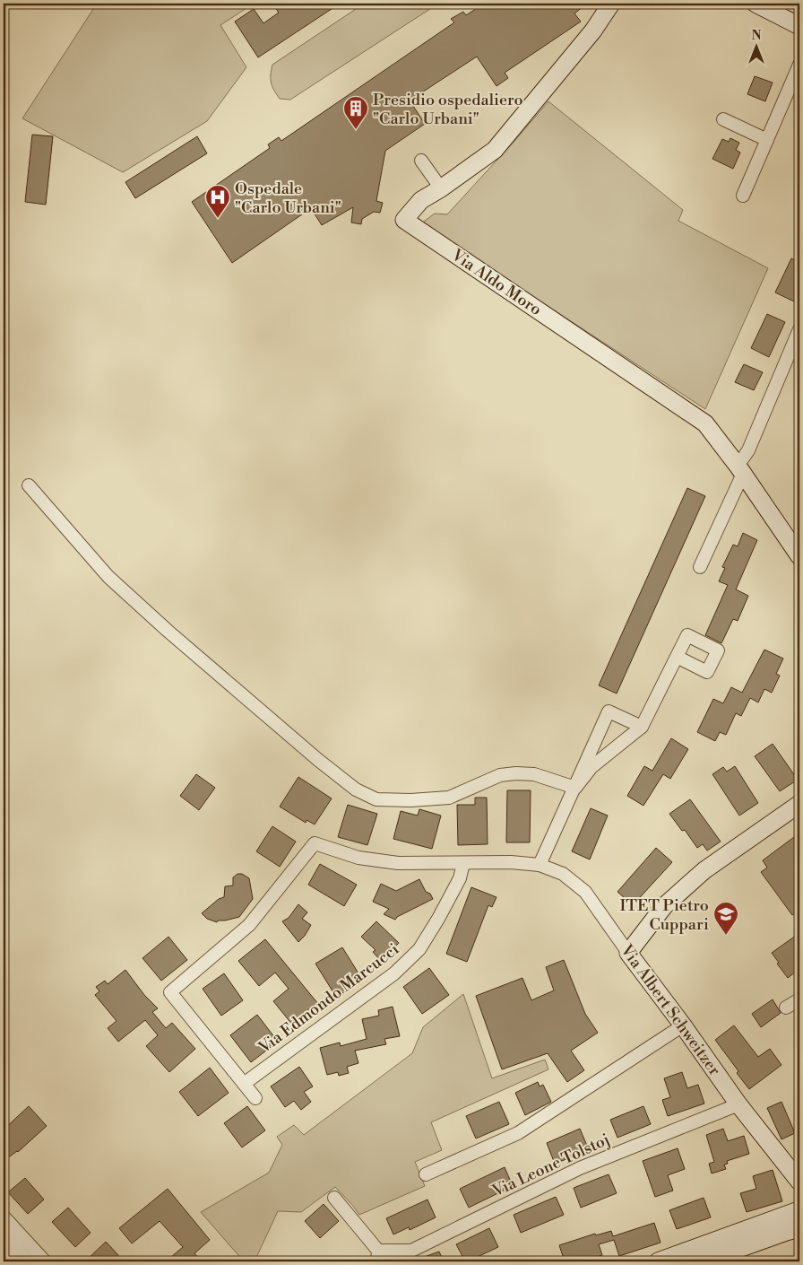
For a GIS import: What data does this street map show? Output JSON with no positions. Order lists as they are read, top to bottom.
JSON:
{
  "streets": {
    "street": [
      "Via Aldo Moro",
      "Via Edmondo Marcucci",
      "Via Albert Schweitzer",
      "Via Leone Tolstoj"
    ]
  },
  "crossings": [
    ["Via Edmondo Marcucci", "Via Albert Schweitzer"],
    ["Via Albert Schweitzer", "Via Leone Tolstoj"]
  ],
  "places": {
    "building": ["Presidio ospedaliero \"Carlo Urbani\""],
    "hospital": ["Ospedale \"Carlo Urbani\""],
    "school or university": ["ITET Pietro Cuppari"]
  },
  "north": "top"
}
